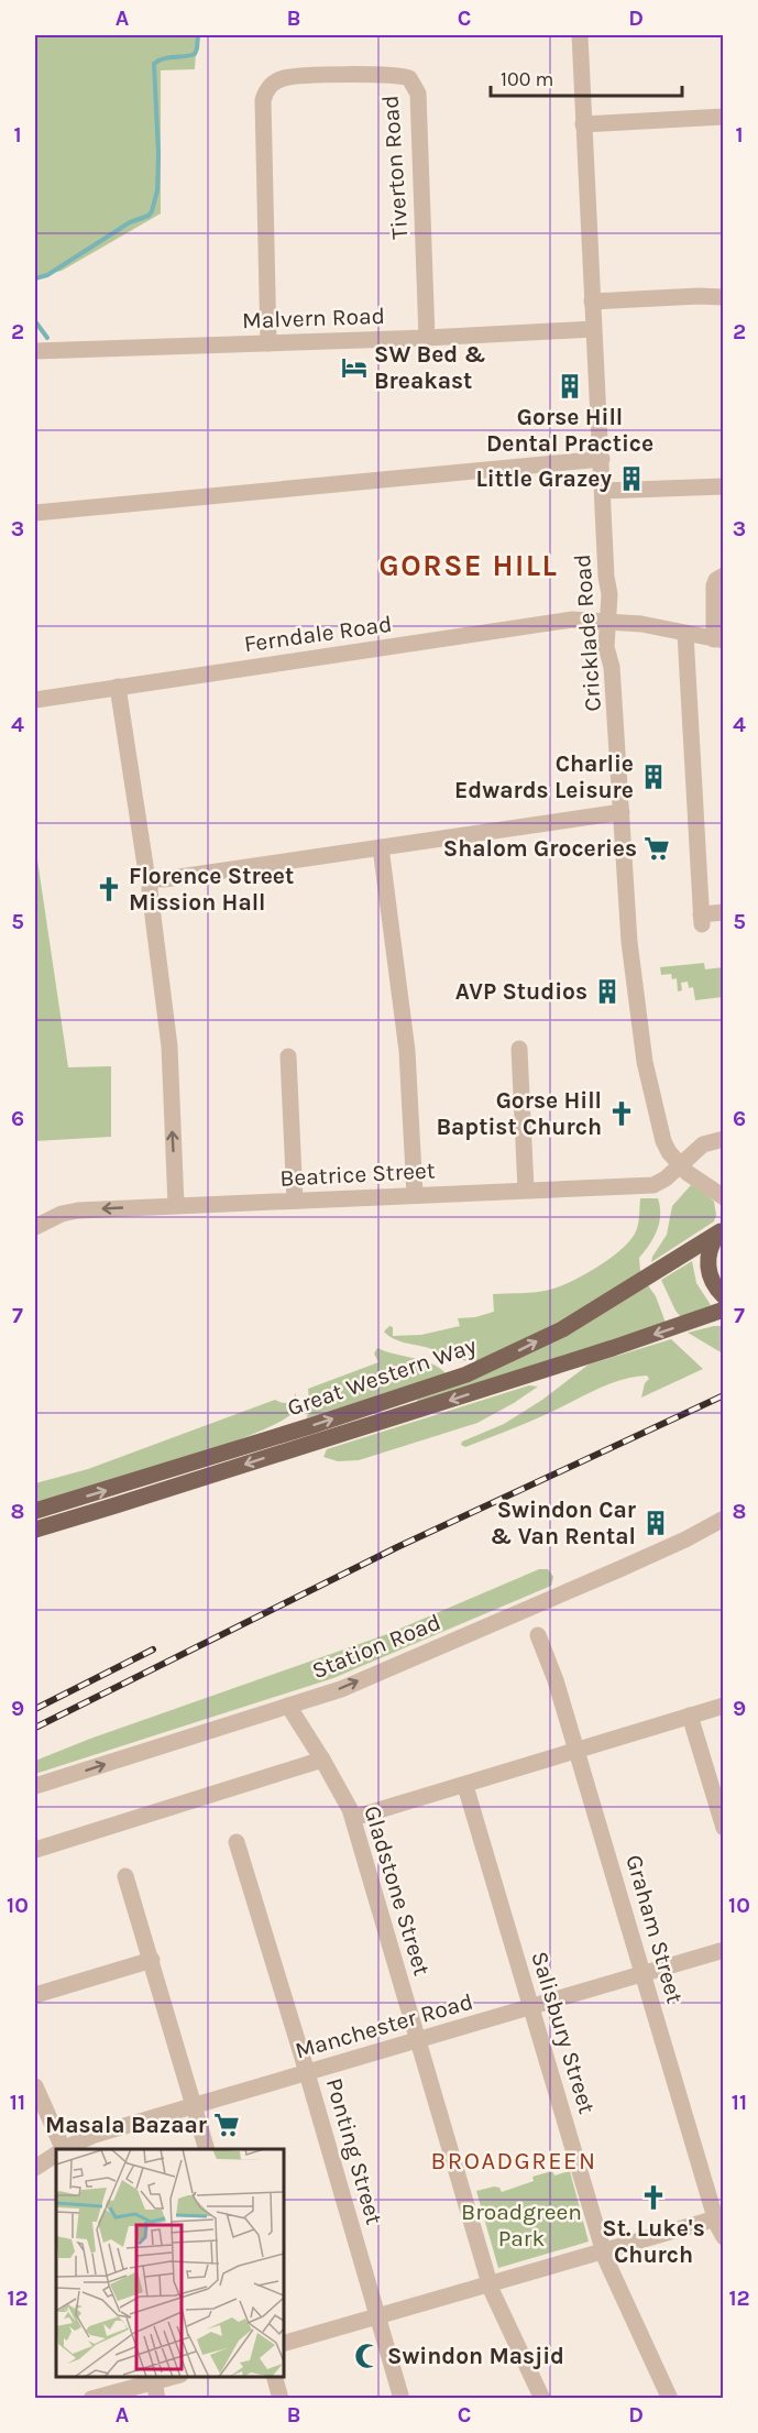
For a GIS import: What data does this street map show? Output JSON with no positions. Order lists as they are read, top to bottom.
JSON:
{
  "streets": {
    "main road": ["Great Western Way"],
    "street": [
      "Tiverton Road",
      "Malvern Road",
      "Cricklade Road",
      "Ferndale Road",
      "Beatrice Street",
      "Station Road",
      "Gladstone Street",
      "Graham Street",
      "Manchester Road",
      "Salisbury Street",
      "Ponting Street"
    ]
  },
  "crossings": [
    ["Tiverton Road", "Malvern Road"],
    ["Malvern Road", "Cricklade Road"],
    ["Cricklade Road", "Ferndale Road"],
    ["Cricklade Road", "Beatrice Street"],
    ["Station Road", "Gladstone Street"],
    ["Station Road", "Graham Street"],
    ["Gladstone Street", "Manchester Road"],
    ["Graham Street", "Manchester Road"],
    ["Manchester Road", "Salisbury Street"],
    ["Manchester Road", "Ponting Street"]
  ],
  "districts": ["GORSE HILL", "BROADGREEN"],
  "parks": ["Broadgreen Park"],
  "places": {
    "hotel": ["SW Bed & Breakast"],
    "building": [
      "Gorse Hill Dental Practice",
      "Little Grazey",
      "Charlie Edwards Leisure",
      "AVP Studios",
      "Swindon Car & Van Rental"
    ],
    "supermarket": ["Shalom Groceries", "Masala Bazaar"],
    "church": ["Florence Street Mission Hall", "Gorse Hill Baptist Church", "St. Luke's Church"],
    "mosque": ["Swindon Masjid"]
  },
  "scale_bar": "100 m",
  "grid": {
    "columns": [
      "A",
      "B",
      "C",
      "D"
    ],
    "rows": [
      "1",
      "2",
      "3",
      "4",
      "5",
      "6",
      "7",
      "8",
      "9",
      "10",
      "11",
      "12"
    ]
  }
}
